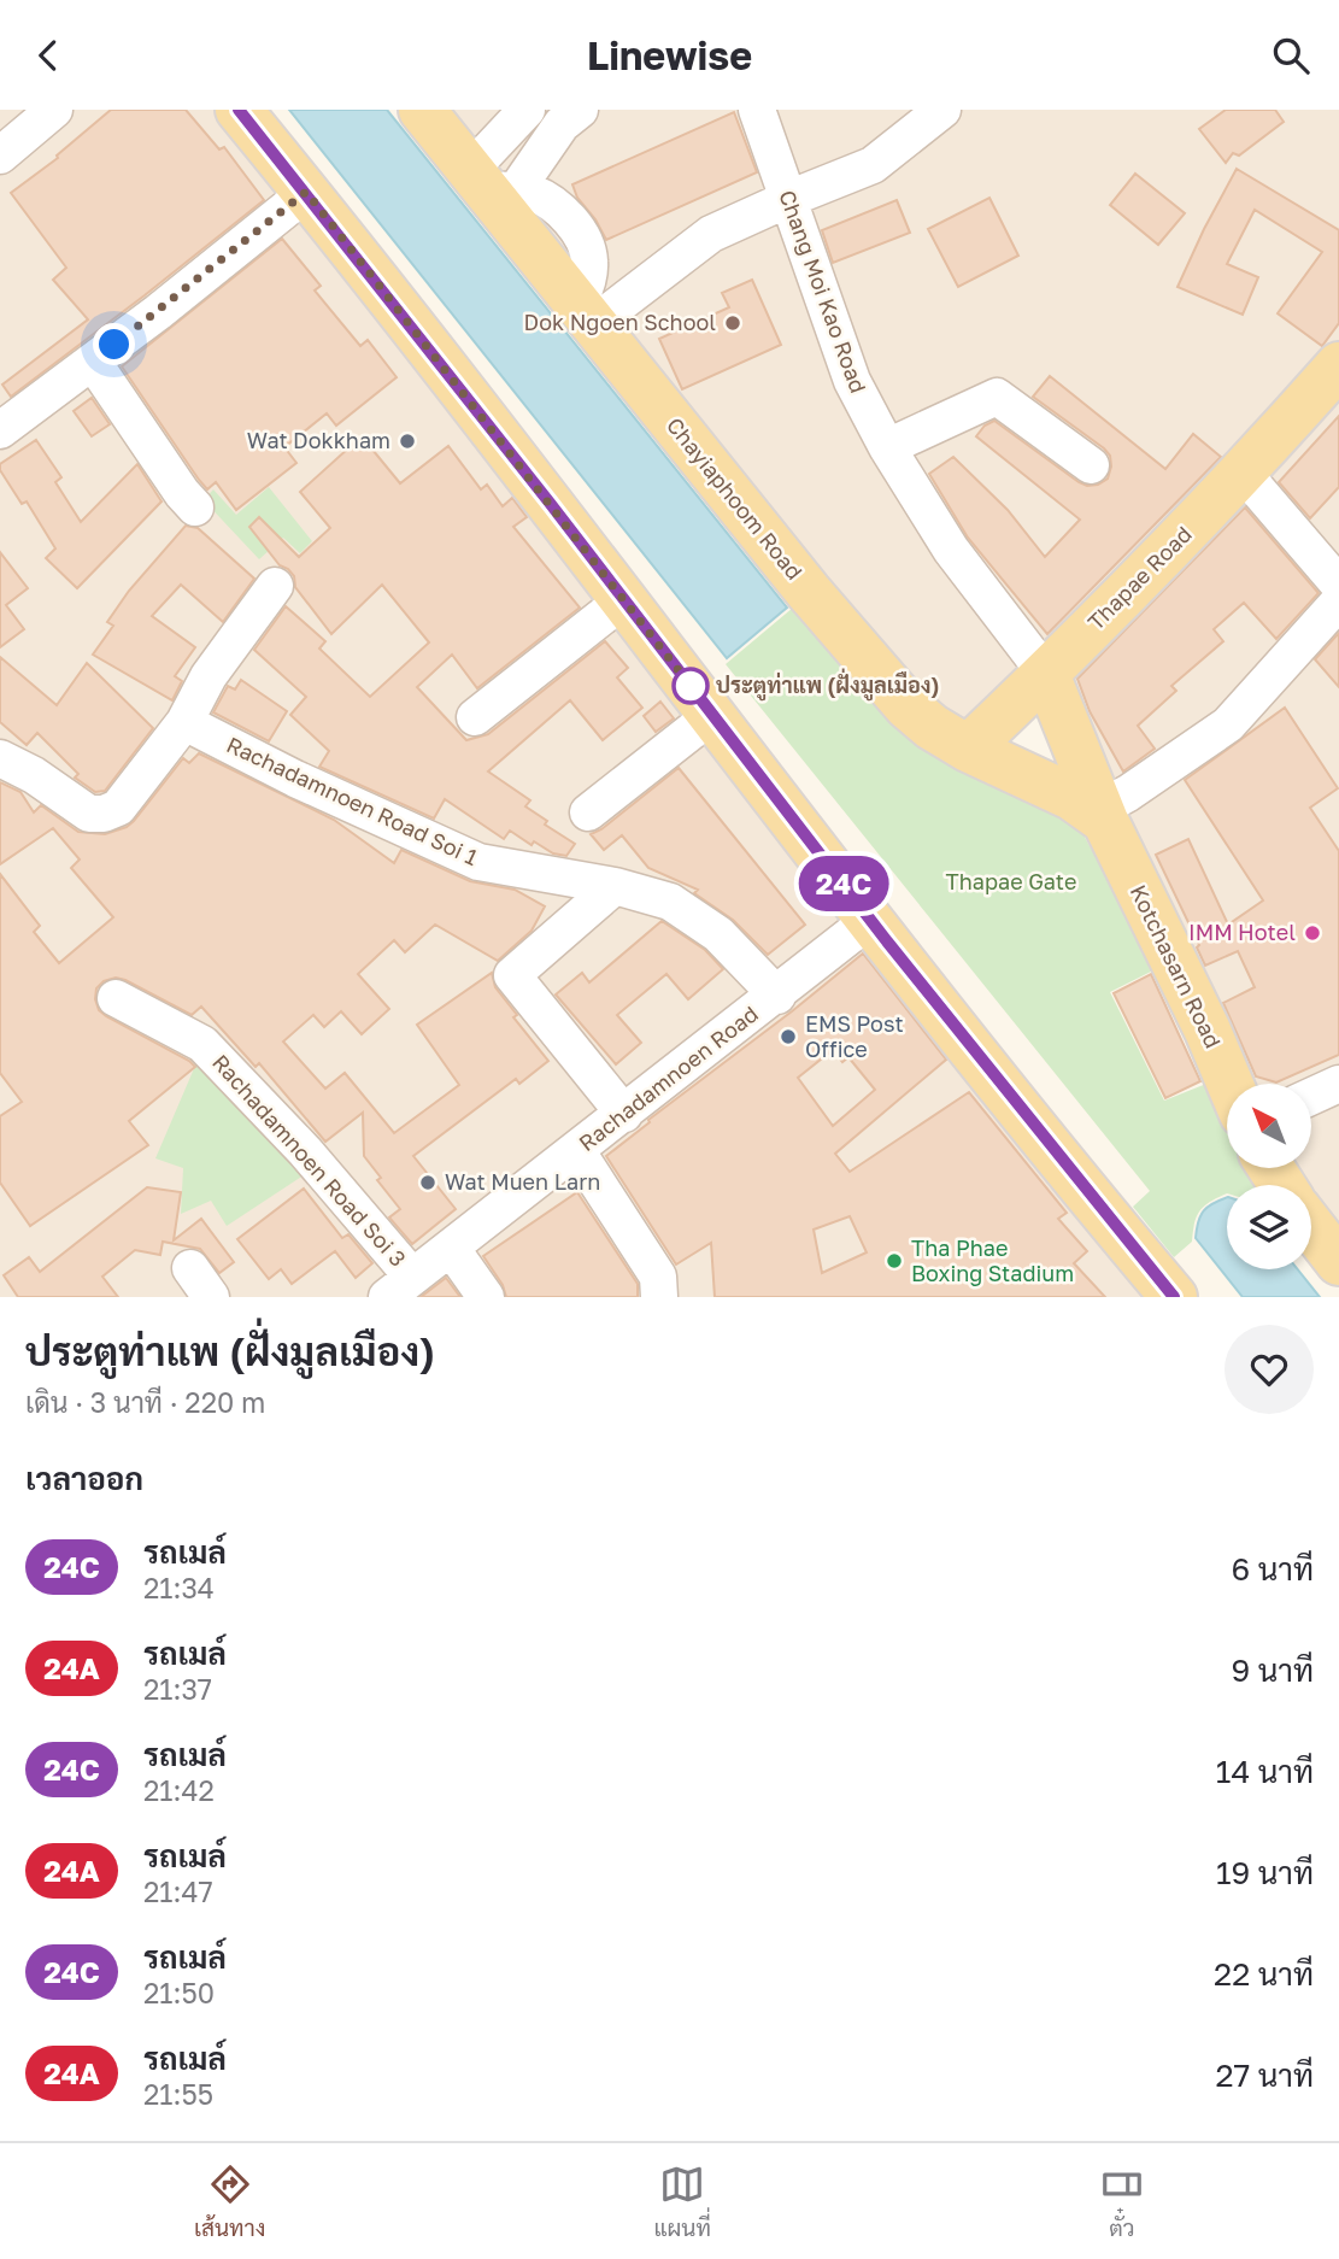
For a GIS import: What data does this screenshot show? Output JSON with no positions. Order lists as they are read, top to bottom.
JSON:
{
  "streets": {
    "main road": ["Chayiaphoom Road", "Thapae Road", "Kotchasarn Road"],
    "street": [
      "Chang Moi Kao Road",
      "Rachadamnoen Road Soi 1",
      "Rachadamnoen Road",
      "Rachadamnoen Road Soi 3"
    ]
  },
  "crossings": [
    ["Chang Moi Kao Road", "Thapae Road"],
    ["Chayiaphoom Road", "Thapae Road"],
    ["Chayiaphoom Road", "Kotchasarn Road"],
    ["Rachadamnoen Road Soi 1", "Rachadamnoen Road"],
    ["Rachadamnoen Road", "Rachadamnoen Road Soi 3"]
  ],
  "parks": ["Thapae Gate"],
  "places": [
    "Dok Ngoen School",
    "Wat Dokkham",
    "ประตูท่าแพ (ฝั่งมูลเมือง)",
    "IMM Hotel",
    "EMS Post Office",
    "Wat Muen Larn",
    "Tha Phae Boxing Stadium"
  ],
  "lines": ["bus line 24C"],
  "north": "top left",
  "page": {
    "header": "Linewise",
    "on_map": "24C",
    "heading": [
      ["ประตูท่าแพ (ฝั่งมูลเมือง)", "เดิน · 3 นาที · 220 m"],
      "เวลาออก"
    ],
    "list": [
      {
        "mark": "24C",
        "name": "รถเมล์",
        "note": "21:34",
        "value": "6 นาที"
      },
      {
        "mark": "24A",
        "name": "รถเมล์",
        "note": "21:37",
        "value": "9 นาที"
      },
      {
        "mark": "24C",
        "name": "รถเมล์",
        "note": "21:42",
        "value": "14 นาที"
      },
      {
        "mark": "24A",
        "name": "รถเมล์",
        "note": "21:47",
        "value": "19 นาที"
      },
      {
        "mark": "24C",
        "name": "รถเมล์",
        "note": "21:50",
        "value": "22 นาที"
      },
      {
        "mark": "24A",
        "name": "รถเมล์",
        "note": "21:55",
        "value": "27 นาที"
      }
    ],
    "tabs": ["เส้นทาง", "แผนที่", "ตั๋ว"]
  }
}
